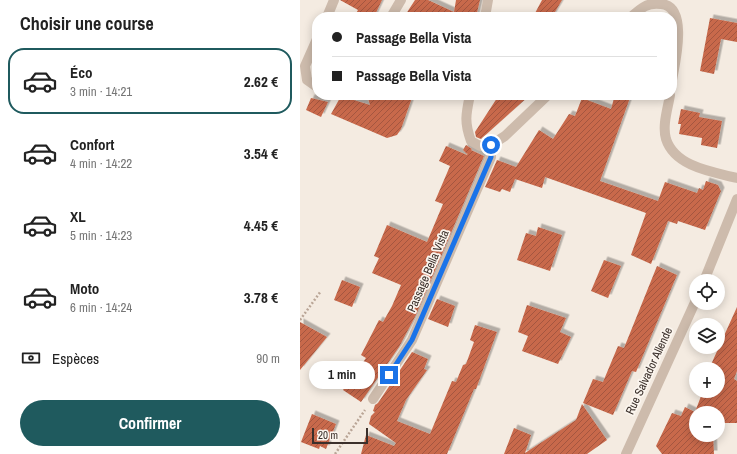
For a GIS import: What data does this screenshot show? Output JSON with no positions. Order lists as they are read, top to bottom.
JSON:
{
  "streets": {
    "street": ["Passage Bella Vista", "Rue Salvador Allende"]
  },
  "scale_bar": "20 m",
  "page": {
    "heading": "Choisir une course",
    "banner": ["Passage Bella Vista", "Passage Bella Vista"],
    "list": [
      {
        "name": "Éco",
        "note": "3 min · 14:21",
        "value": "2.62 €"
      },
      {
        "name": "Confort",
        "note": "4 min · 14:22",
        "value": "3.54 €"
      },
      {
        "name": "XL",
        "note": "5 min · 14:23",
        "value": "4.45 €"
      },
      {
        "name": "Moto",
        "note": "6 min · 14:24",
        "value": "3.78 €"
      }
    ],
    "map_buttons": ["+", "−"],
    "pay": ["Espèces", "90 m"],
    "bubble": "1 min",
    "buttons": "Confirmer",
    "scale": "20 m"
  }
}
